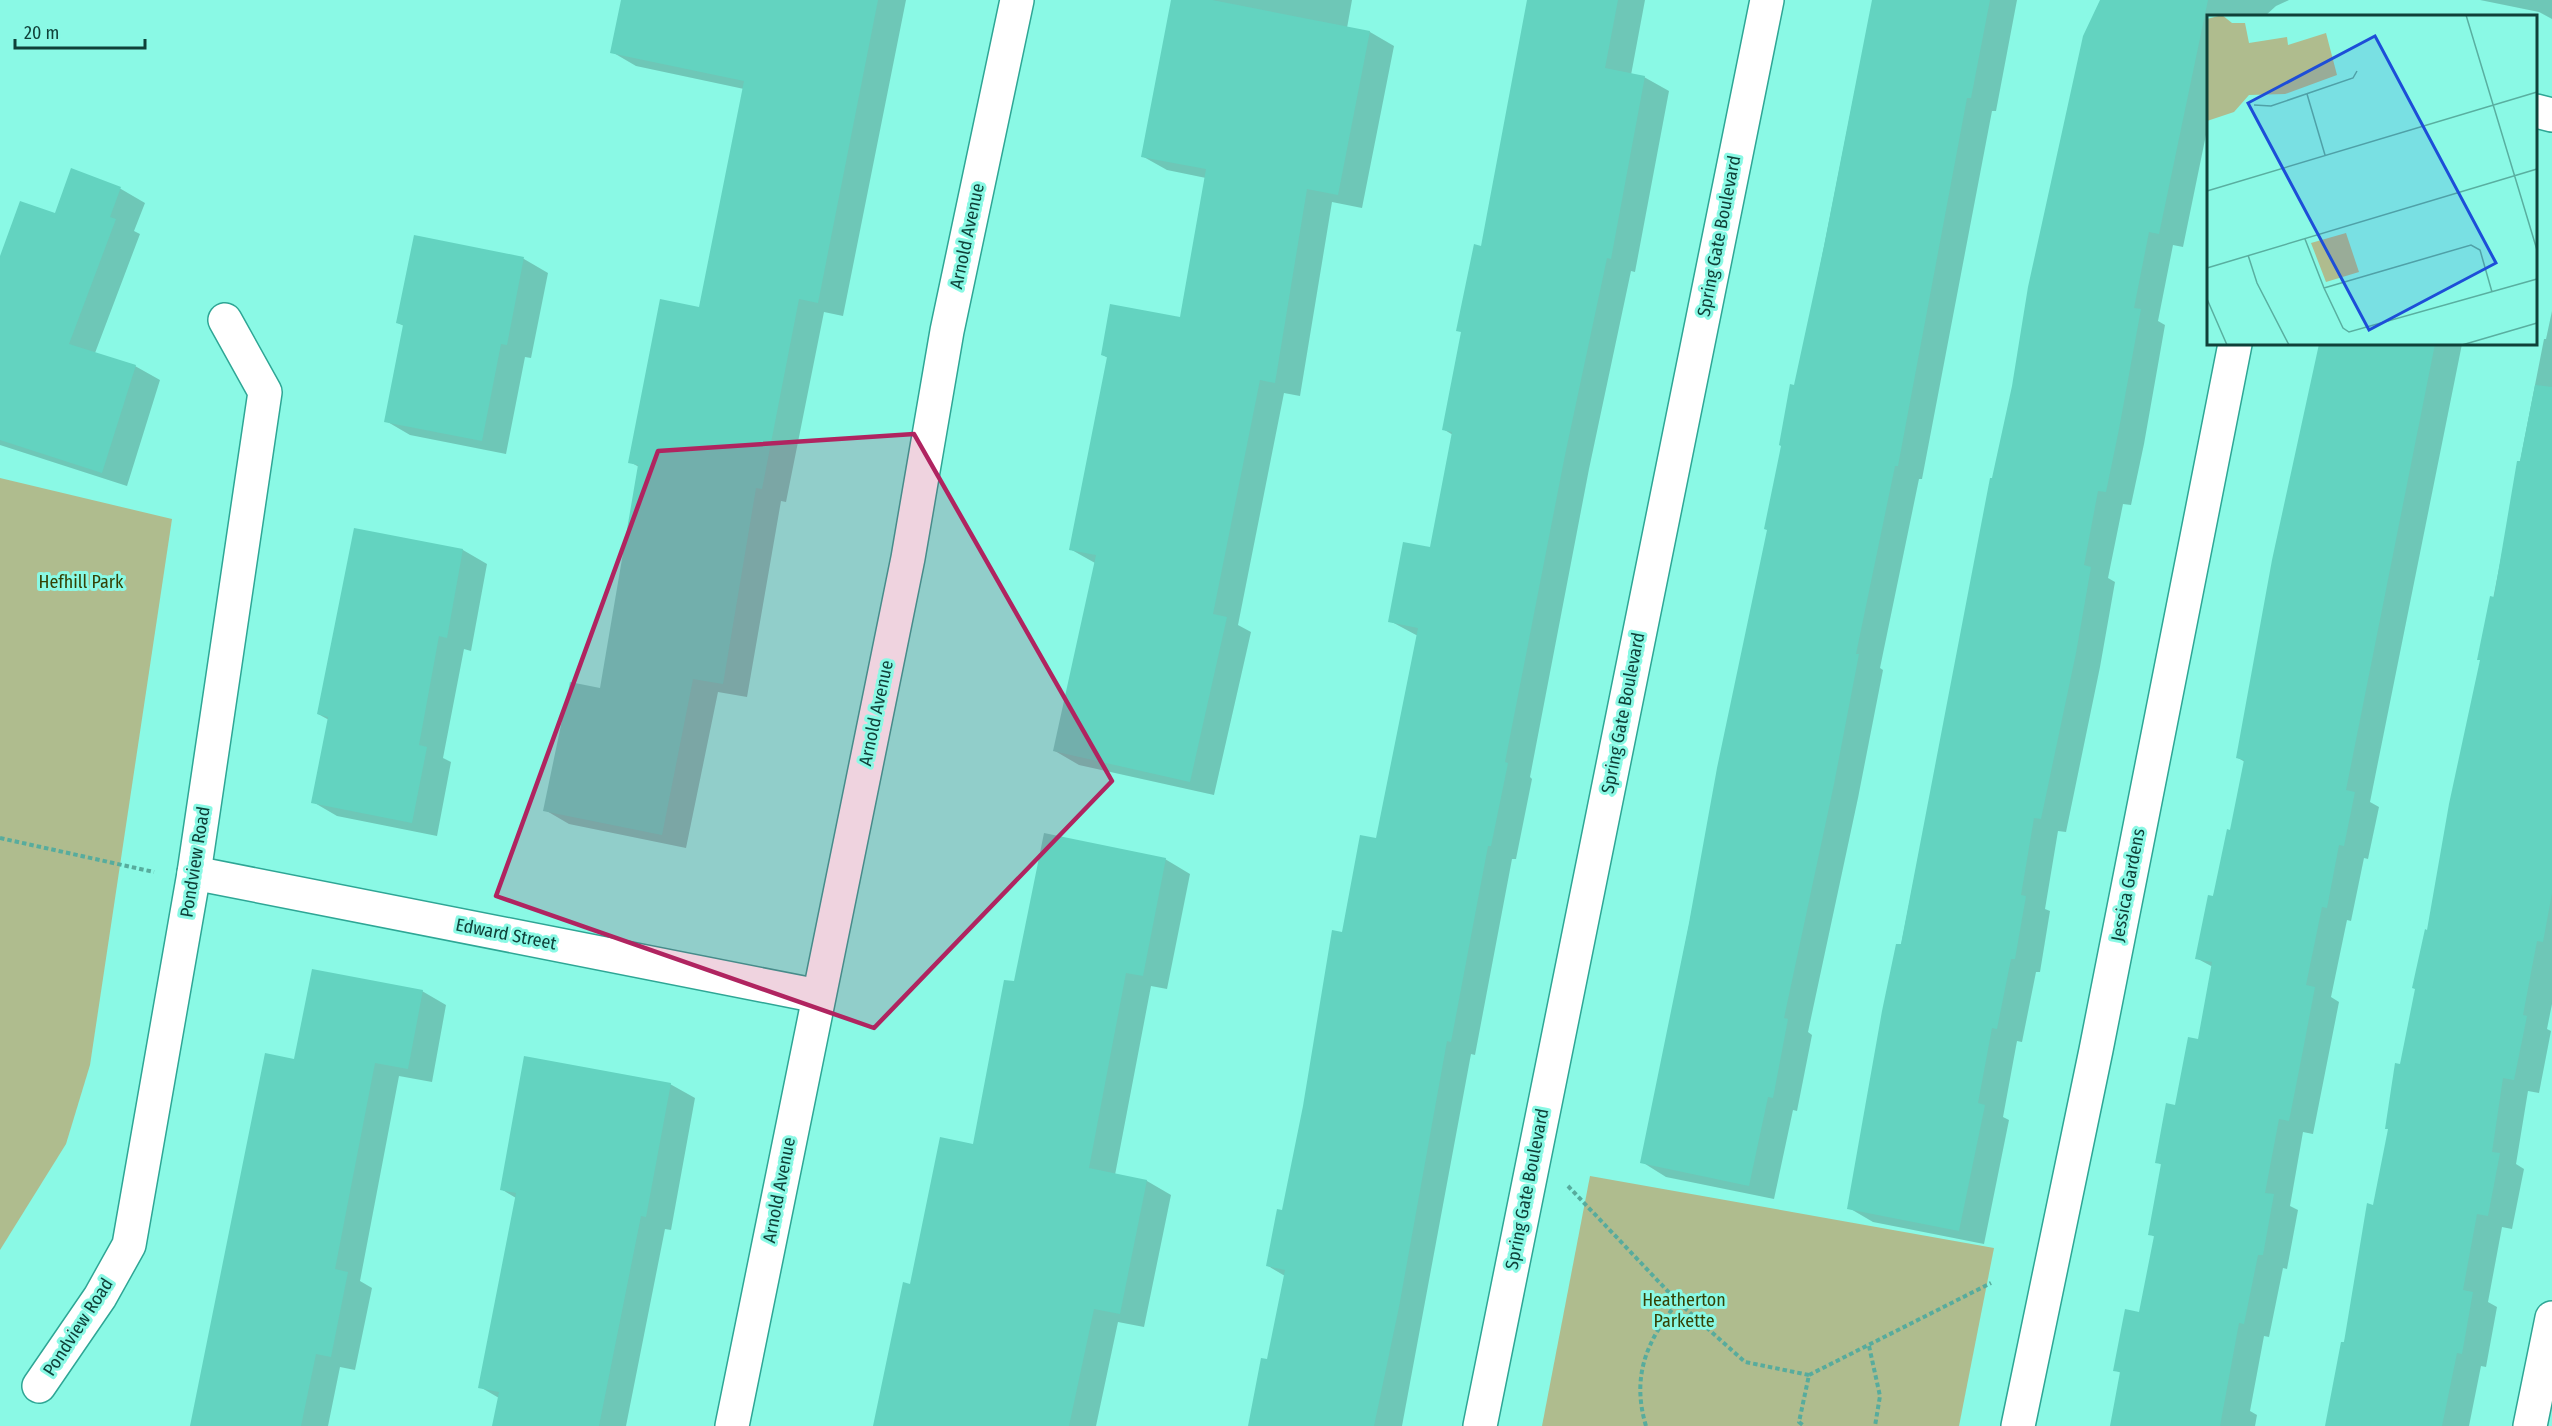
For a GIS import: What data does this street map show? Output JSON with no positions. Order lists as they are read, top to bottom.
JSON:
{
  "streets": {
    "street": [
      "Arnold Avenue",
      "Spring Gate Boulevard",
      "Pondview Road",
      "Jessica Gardens",
      "Edward Street"
    ]
  },
  "crossings": [
    ["Arnold Avenue", "Edward Street"],
    ["Pondview Road", "Edward Street"]
  ],
  "parks": ["Hefhill Park", "Heatherton Parkette"],
  "scale_bar": "20 m"
}
